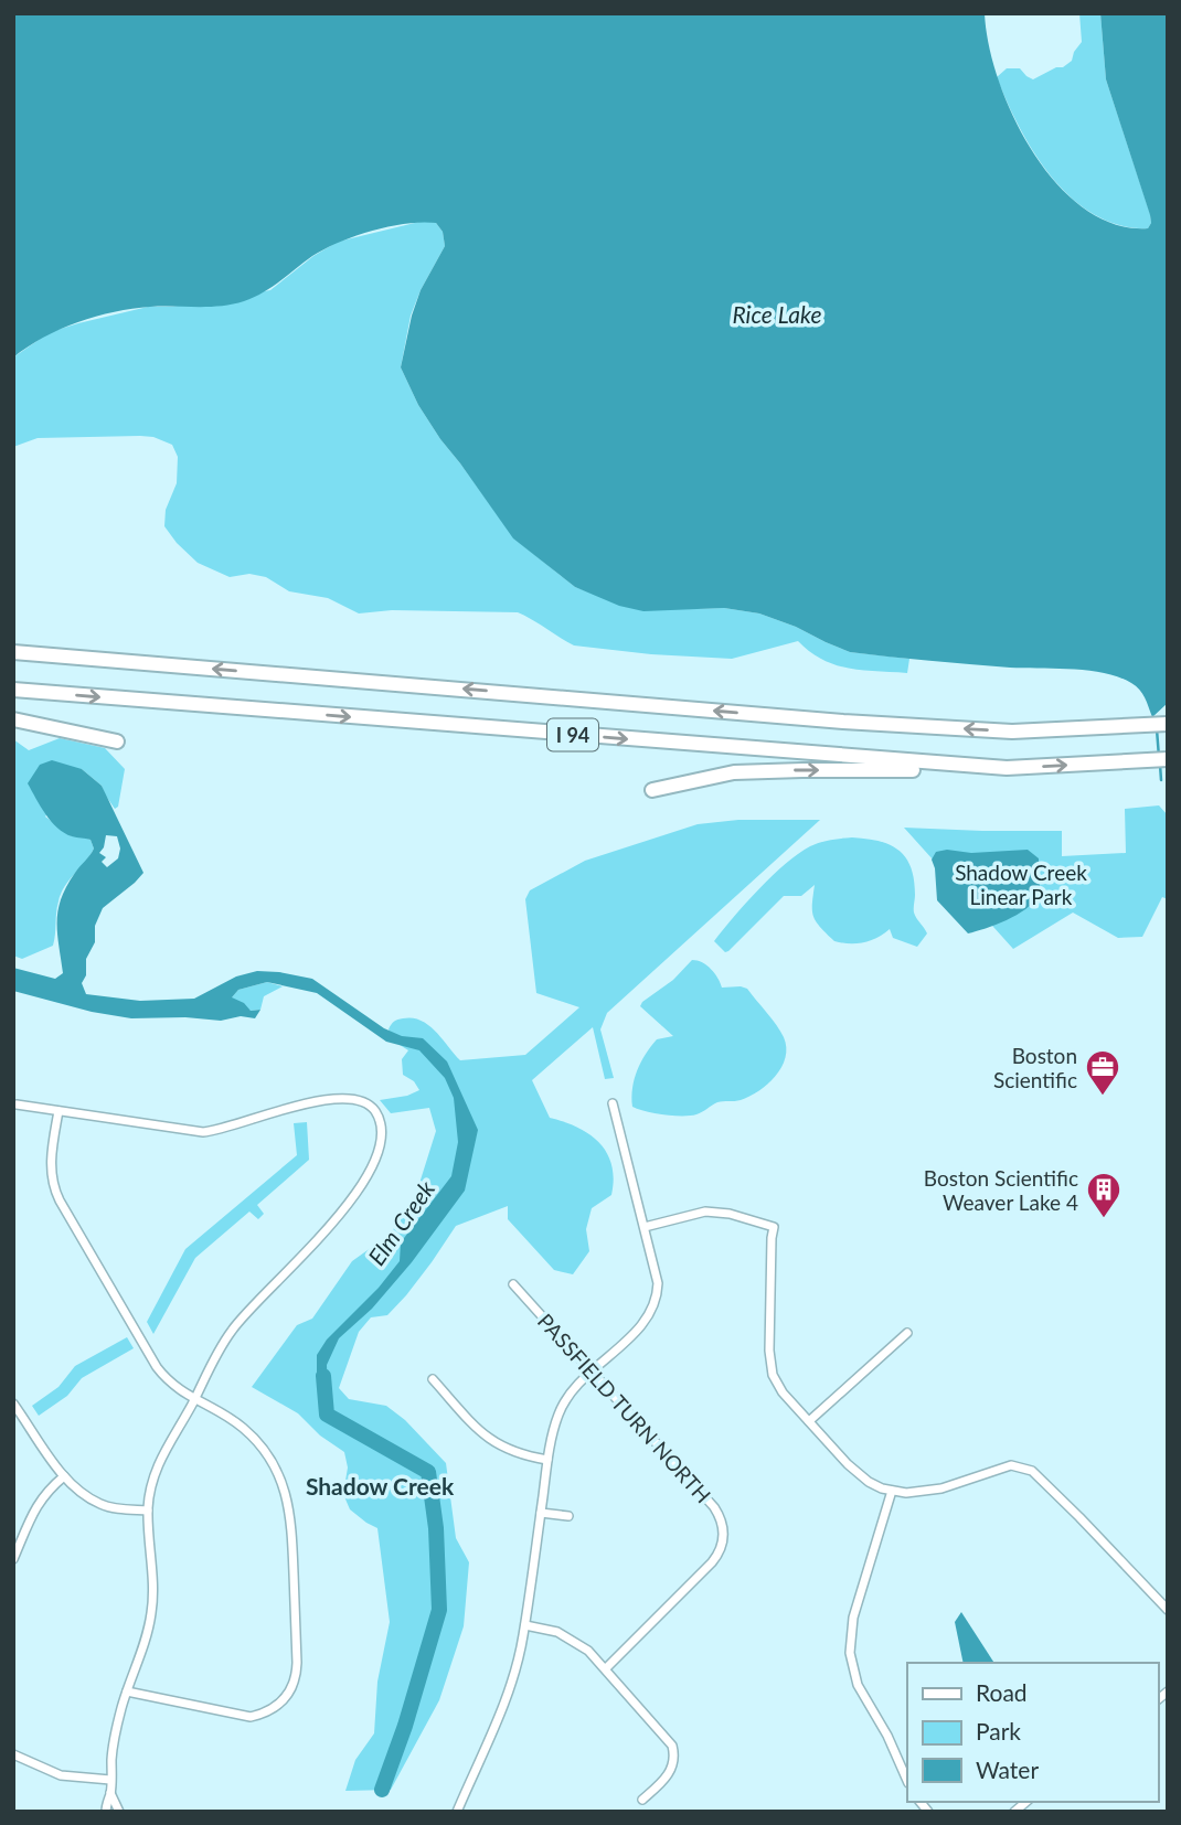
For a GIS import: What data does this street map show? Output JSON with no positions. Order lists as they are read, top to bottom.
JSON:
{
  "streets": {
    "highway": ["I 94"],
    "street": ["PASSFIELD TURN NORTH"]
  },
  "districts": ["Shadow Creek"],
  "water": ["Rice Lake", "Elm Creek"],
  "parks": ["Shadow Creek Linear Park"],
  "places": {
    "office": ["Boston Scientific"],
    "building": ["Boston Scientific Weaver Lake 4"]
  },
  "legend": ["Road", "Park", "Water"]
}
